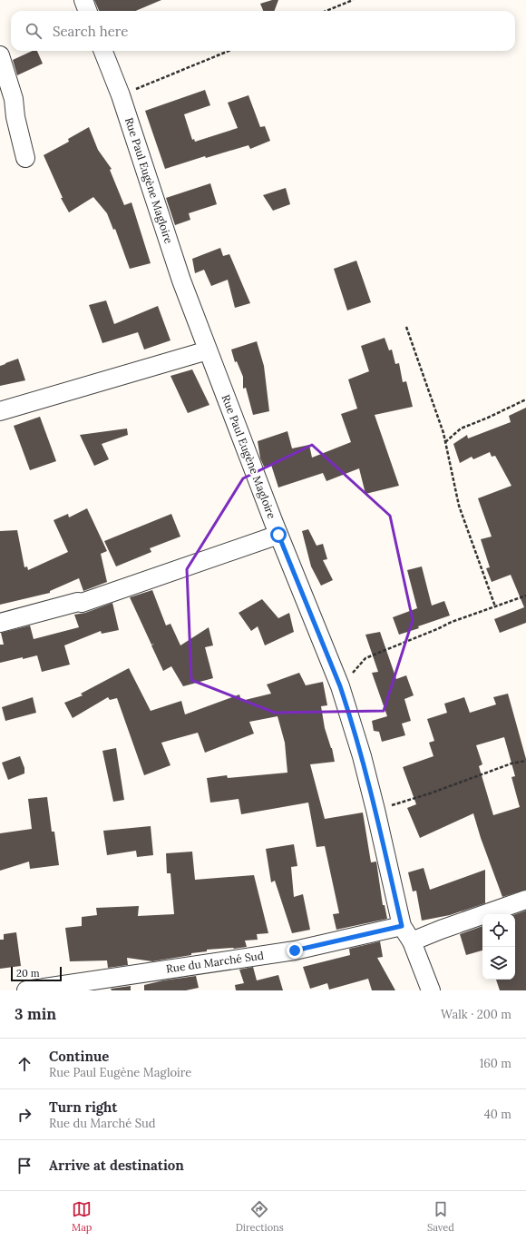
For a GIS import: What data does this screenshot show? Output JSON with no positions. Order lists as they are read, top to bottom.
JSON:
{
  "streets": {
    "street": ["Rue Paul Eugène Magloire", "Rue du Marché Sud"]
  },
  "crossings": [
    ["Rue Paul Eugène Magloire", "Rue du Marché Sud"]
  ],
  "scale_bar": "20 m",
  "page": {
    "search": "Search here",
    "scale": "20 m",
    "heading": ["3 min", "Walk · 200 m"],
    "list": [
      ["Continue", "Rue Paul Eugène Magloire", "160 m"],
      ["Turn right", "Rue du Marché Sud", "40 m"],
      "Arrive at destination"
    ],
    "nav": ["Map", "Directions", "Saved"]
  }
}
